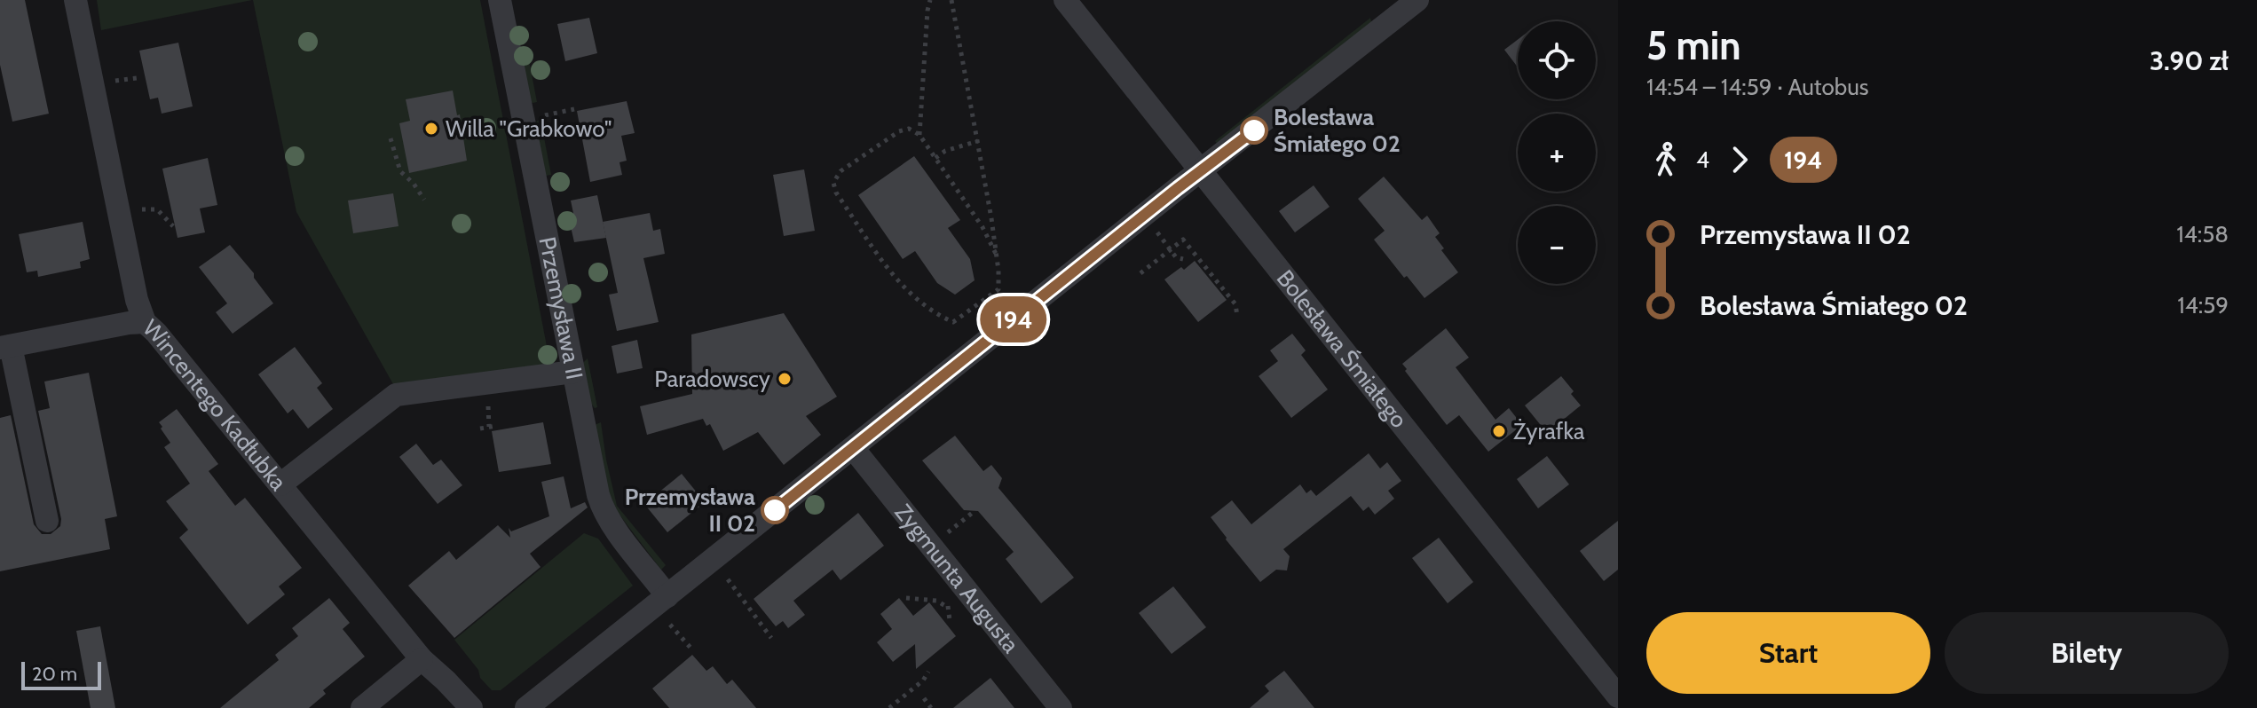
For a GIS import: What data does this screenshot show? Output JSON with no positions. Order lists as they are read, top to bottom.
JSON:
{
  "streets": {
    "street": [
      "Przemysława II",
      "Bolesława Śmiałego",
      "Wincentego Kadłubka",
      "Zygmunta Augusta"
    ]
  },
  "places": [
    "Willa \"Grabkowo\"",
    "Bolesława Śmiałego 02",
    "Paradowscy",
    "Żyrafka",
    "Przemysława II 02"
  ],
  "lines": ["bus line 194"],
  "scale_bar": "20 m",
  "page": {
    "on_map": "194",
    "heading": ["5 min", "14:54 – 14:59 · Autobus", "3.90 zł"],
    "map_buttons": ["+", "−"],
    "legs": ["4", "194"],
    "list": [
      {
        "name": "Przemysława II 02",
        "value": "14:58"
      },
      {
        "name": "Bolesława Śmiałego 02",
        "value": "14:59"
      }
    ],
    "buttons": ["Start", "Bilety"],
    "scale": "20 m"
  }
}
